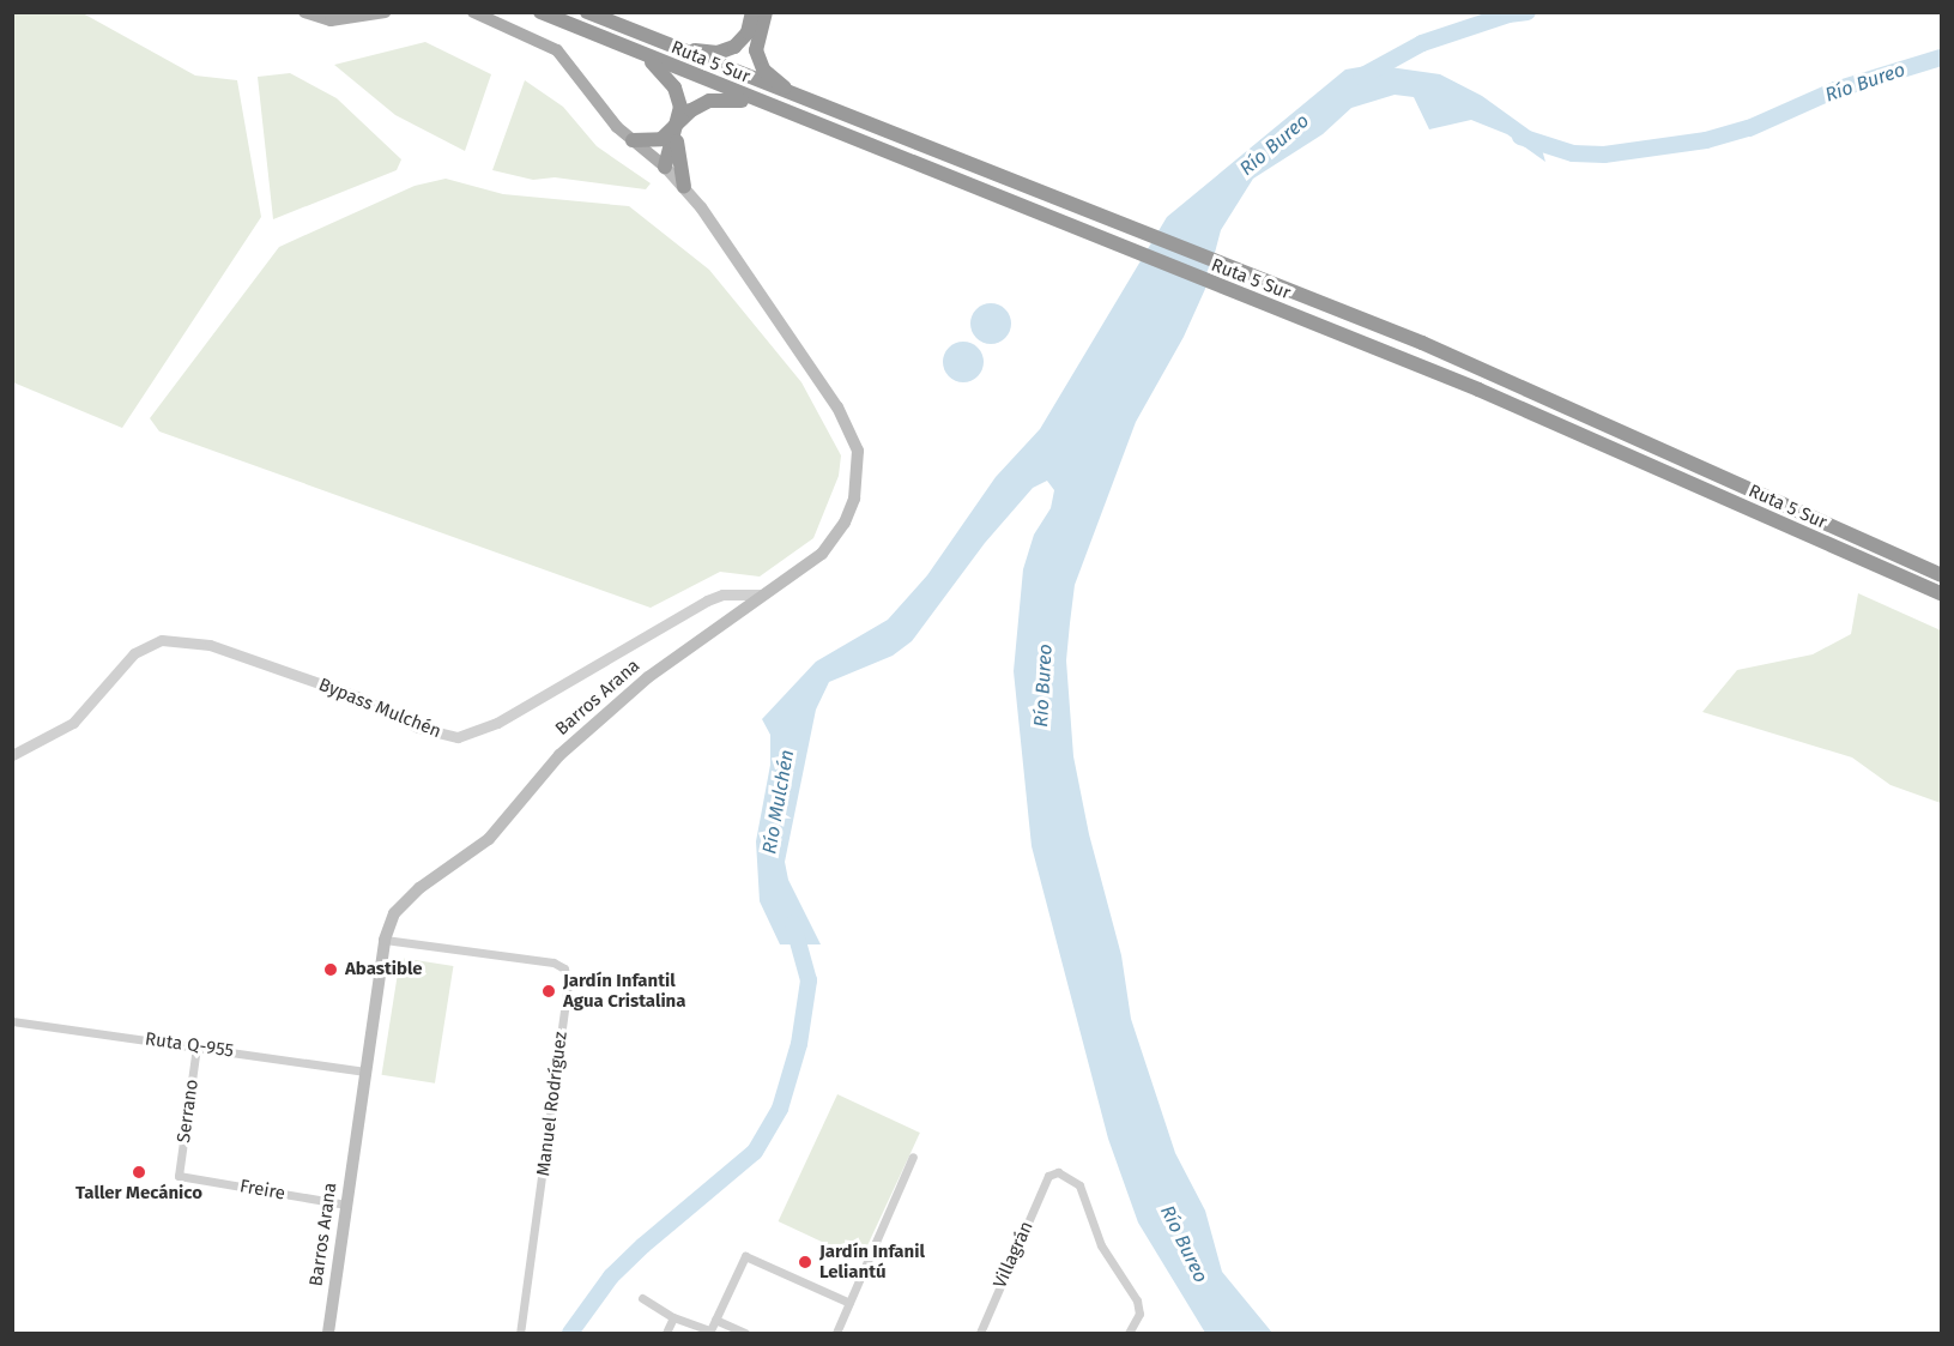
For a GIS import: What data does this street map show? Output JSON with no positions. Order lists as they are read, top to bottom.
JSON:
{
  "streets": {
    "highway": ["Ruta 5 Sur"],
    "main road": ["Barros Arana"],
    "street": [
      "Bypass Mulchén",
      "Ruta Q-955",
      "Manuel Rodríguez",
      "Serrano",
      "Freire",
      "Villagrán"
    ]
  },
  "crossings": [
    ["Barros Arana", "Bypass Mulchén"],
    ["Barros Arana", "Ruta Q-955"],
    ["Barros Arana", "Manuel Rodríguez"],
    ["Barros Arana", "Freire"],
    ["Ruta Q-955", "Serrano"],
    ["Serrano", "Freire"]
  ],
  "water": ["Río Bureo", "Río Mulchén"],
  "places": [
    "Abastible",
    "Jardín Infantil Agua Cristalina",
    "Taller Mecánico",
    "Jardín Infanil Leliantú"
  ]
}
